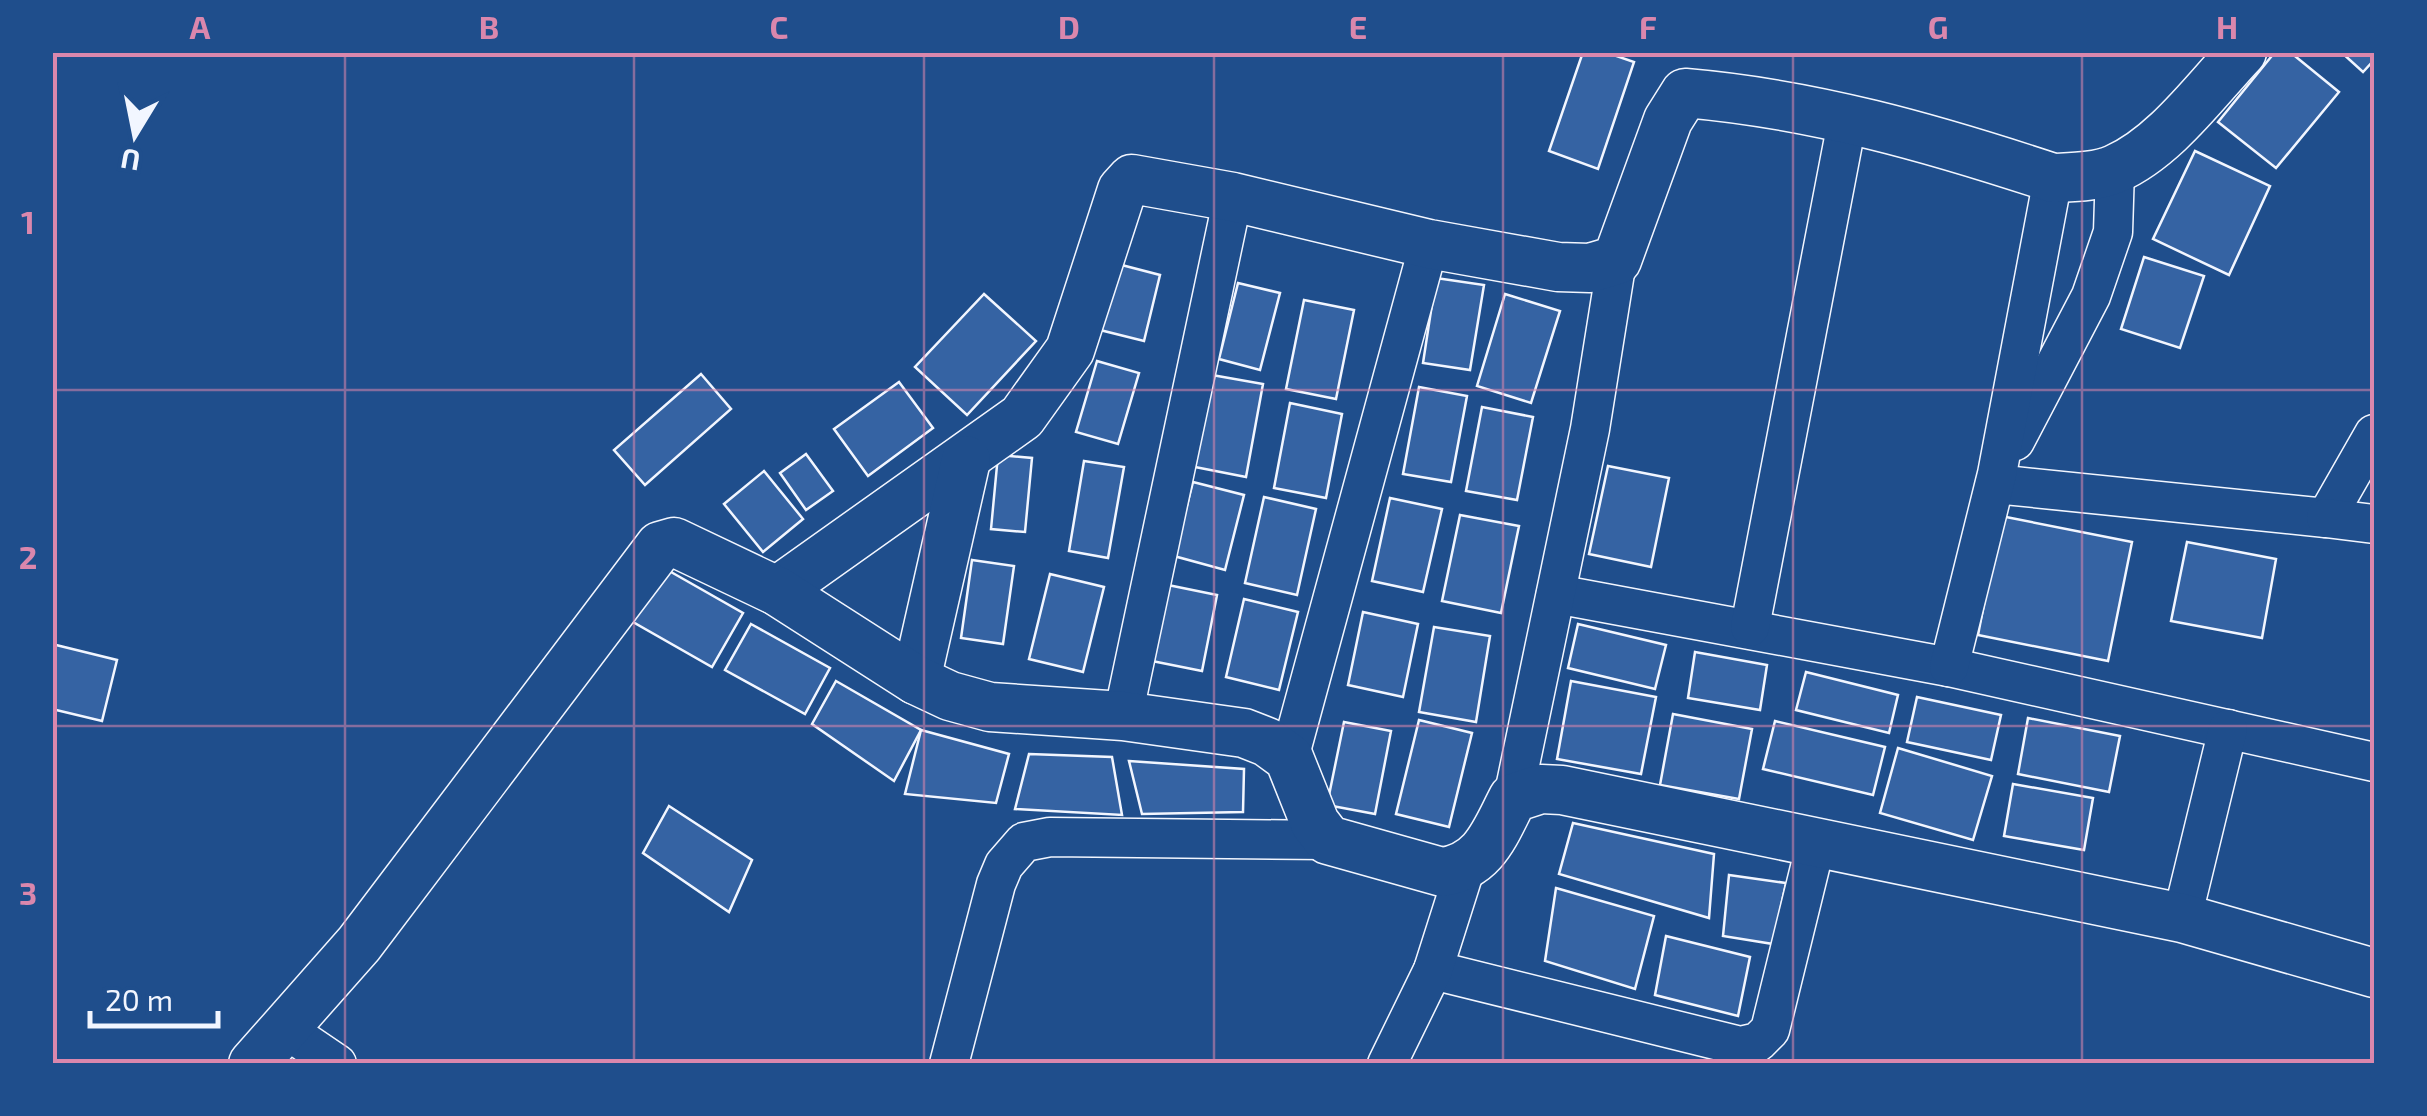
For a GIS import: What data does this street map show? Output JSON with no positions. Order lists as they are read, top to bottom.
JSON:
{
  "scale_bar": "20 m",
  "north": "bottom",
  "grid": {
    "columns": [
      "A",
      "B",
      "C",
      "D",
      "E",
      "F",
      "G",
      "H"
    ],
    "rows": ["1", "2", "3"]
  }
}
